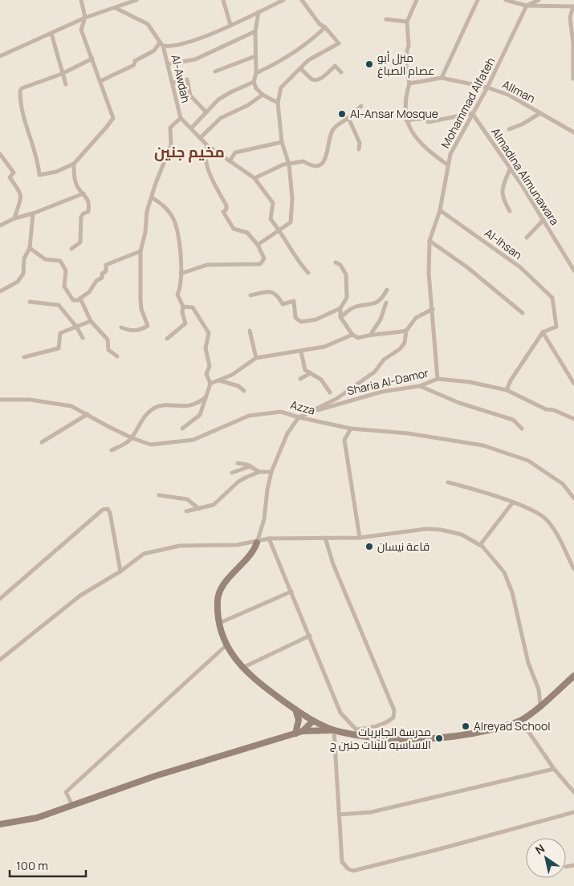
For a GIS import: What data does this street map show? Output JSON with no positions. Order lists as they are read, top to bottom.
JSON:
{
  "streets": {
    "street": [
      "Al-Awdah",
      "AlIman",
      "Mohammad Alfateh",
      "Almadina Almunawara",
      "Al-Ihsan",
      "Sharia Al-Damor",
      "Azza"
    ]
  },
  "crossings": [
    ["AlIman", "Mohammad Alfateh"],
    ["Mohammad Alfateh", "Almadina Almunawara"],
    ["Mohammad Alfateh", "Al-Ihsan"],
    ["Mohammad Alfateh", "Sharia Al-Damor"],
    ["Sharia Al-Damor", "Azza"]
  ],
  "districts": ["مخيم جنين"],
  "places": [
    "منزل أبو عصام الصباغ",
    "Al-Ansar Mosque",
    "قاعة نيسان",
    "Alreyad School",
    "مدرسة الجابريات الاساسيه للبنات جنين ج"
  ],
  "scale_bar": "100 m",
  "north": "top left"
}
